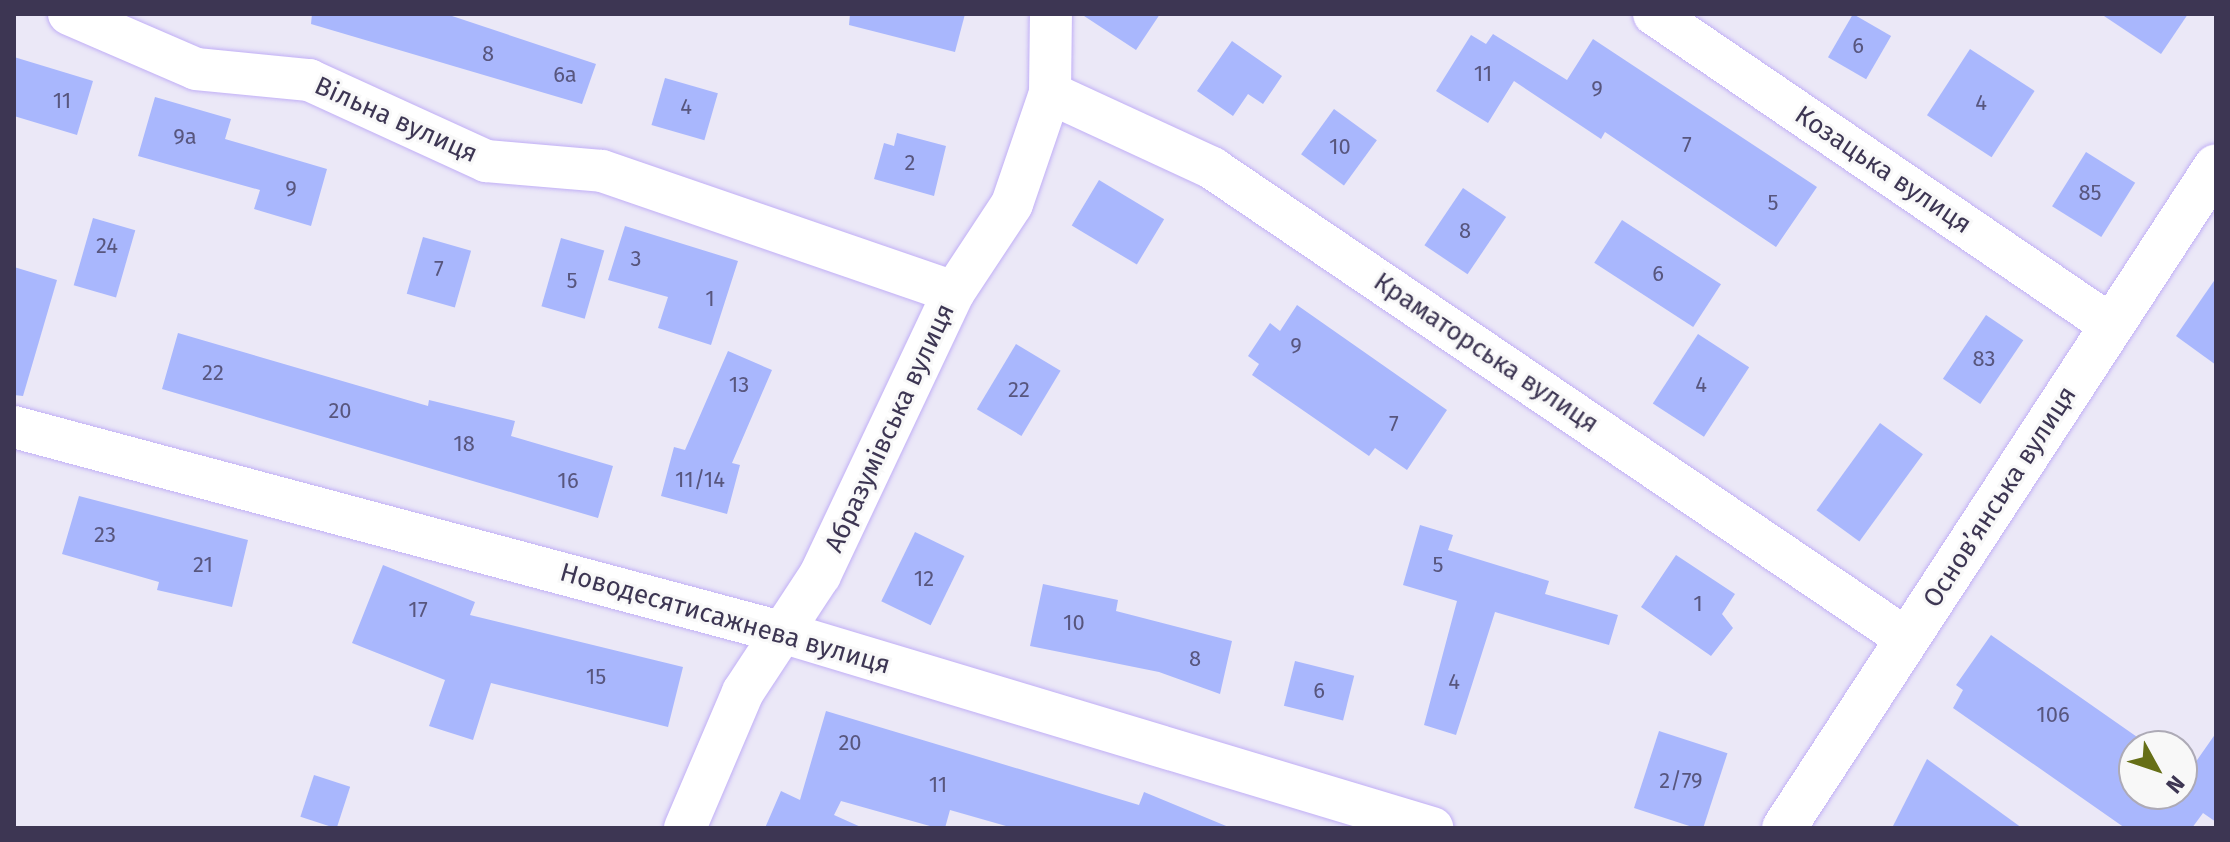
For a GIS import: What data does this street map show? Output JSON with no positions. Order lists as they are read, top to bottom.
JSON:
{
  "streets": {
    "street": [
      "Вільна вулиця",
      "Козацька вулиця",
      "Краматорська вулиця",
      "Абразумівська вулиця",
      "Основ’янська вулиця",
      "Новодесятисажнева вулиця"
    ]
  },
  "crossings": [
    ["Вільна вулиця", "Абразумівська вулиця"],
    ["Козацька вулиця", "Основ’янська вулиця"],
    ["Краматорська вулиця", "Абразумівська вулиця"],
    ["Краматорська вулиця", "Основ’янська вулиця"],
    ["Абразумівська вулиця", "Новодесятисажнева вулиця"]
  ],
  "house_numbers": [
    "6",
    "8",
    "11",
    "6а",
    "9",
    "11",
    "4",
    "4",
    "9а",
    "7",
    "10",
    "2",
    "9",
    "85",
    "5",
    "8",
    "24",
    "3",
    "7",
    "6",
    "5",
    "1",
    "9",
    "83",
    "22",
    "13",
    "4",
    "22",
    "20",
    "7",
    "18",
    "11/14",
    "16",
    "23",
    "21",
    "5",
    "12",
    "1",
    "17",
    "10",
    "8",
    "15",
    "4",
    "6",
    "106",
    "20",
    "2/79",
    "11"
  ],
  "north": "bottom right"
}
